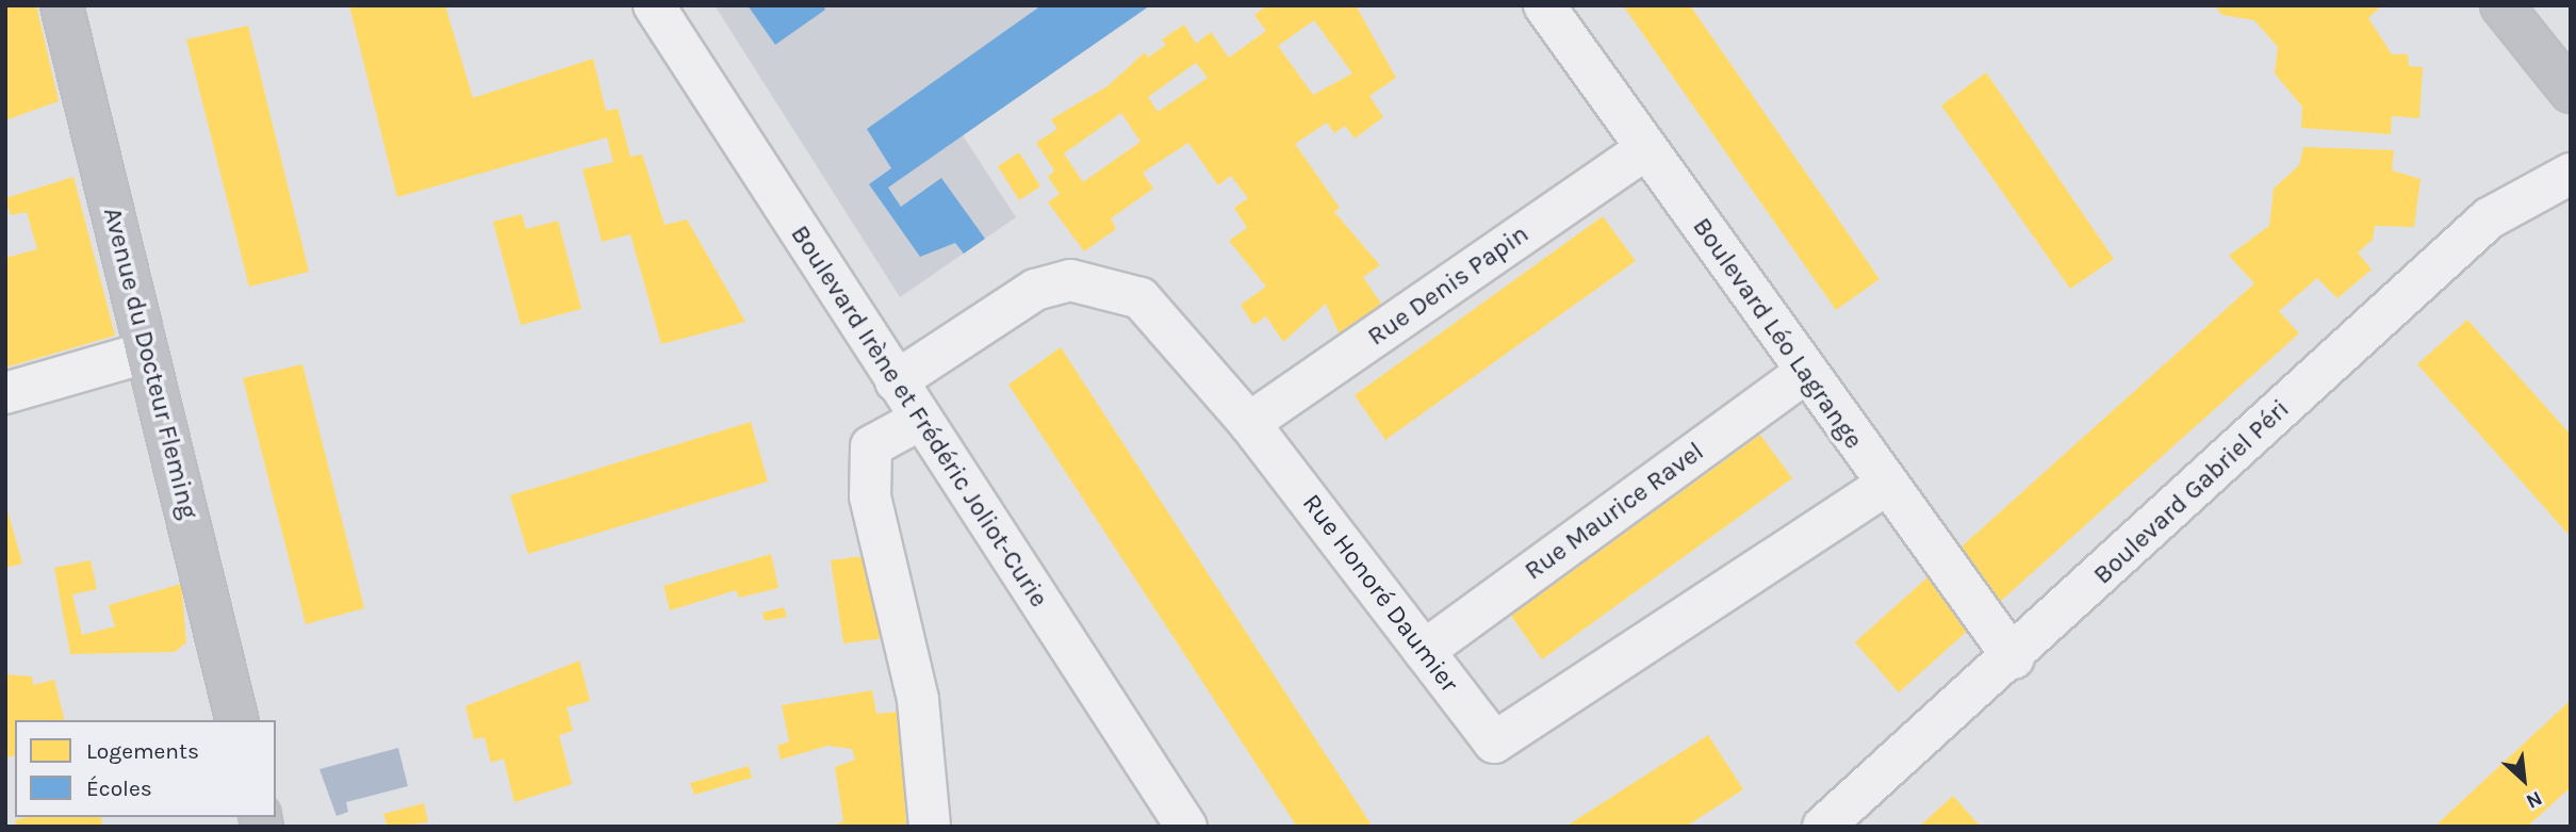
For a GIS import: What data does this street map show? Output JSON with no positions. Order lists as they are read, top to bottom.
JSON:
{
  "streets": {
    "main road": ["Avenue du Docteur Fleming"],
    "street": [
      "Rue Denis Papin",
      "Boulevard Léo Lagrange",
      "Boulevard Irène et Frédéric Joliot-Curie",
      "Boulevard Gabriel Péri",
      "Rue Maurice Ravel",
      "Rue Honoré Daumier"
    ]
  },
  "crossings": [
    ["Rue Denis Papin", "Boulevard Léo Lagrange"],
    ["Rue Denis Papin", "Rue Honoré Daumier"],
    ["Boulevard Léo Lagrange", "Boulevard Gabriel Péri"],
    ["Boulevard Léo Lagrange", "Rue Maurice Ravel"],
    ["Boulevard Léo Lagrange", "Rue Honoré Daumier"],
    ["Boulevard Irène et Frédéric Joliot-Curie", "Rue Honoré Daumier"],
    ["Rue Maurice Ravel", "Rue Honoré Daumier"]
  ],
  "legend": ["Logements", "Écoles"],
  "north": "bottom right"
}
